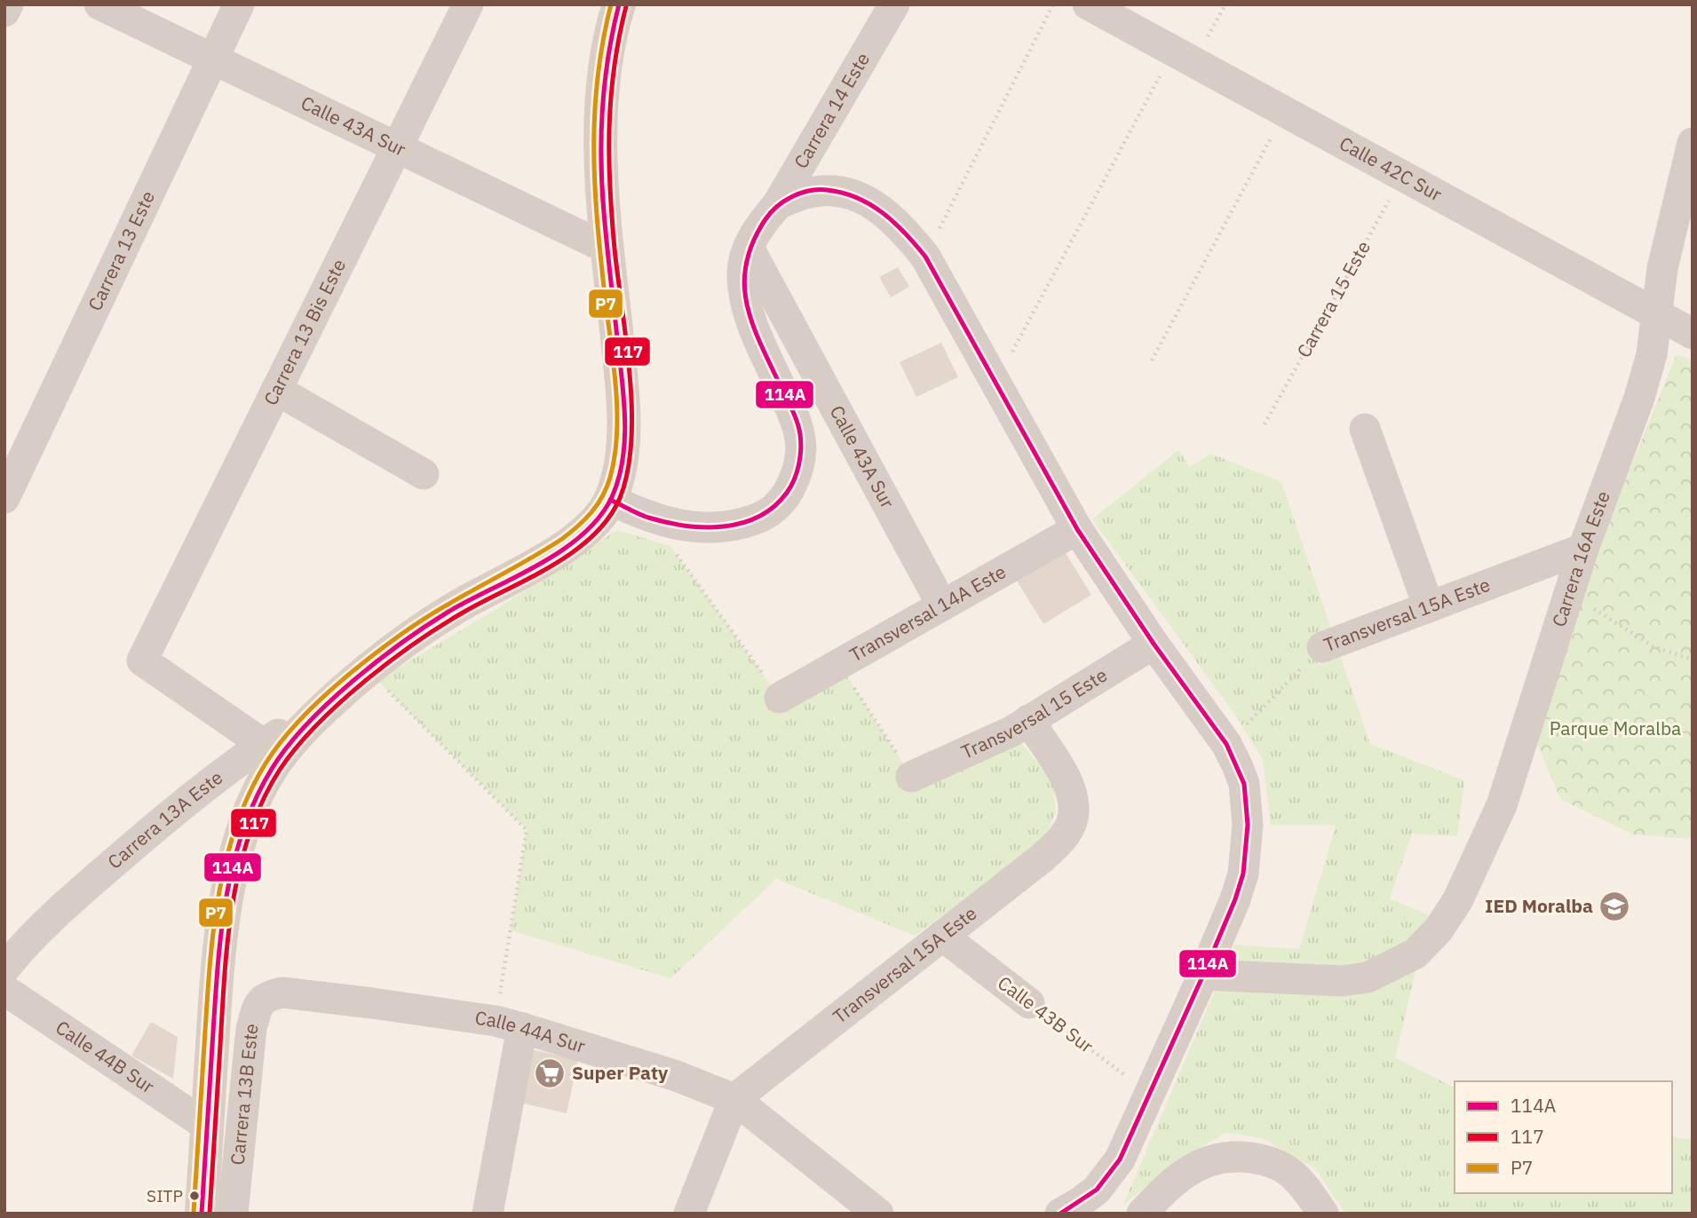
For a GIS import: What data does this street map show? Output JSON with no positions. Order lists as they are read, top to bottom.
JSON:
{
  "streets": {
    "street": [
      "Carrera 14 Este",
      "Calle 43A Sur",
      "Calle 42C Sur",
      "Carrera 13 Este",
      "Carrera 13 Bis Este",
      "Carrera 16A Este",
      "Transversal 14A Este",
      "Transversal 15A Este",
      "Transversal 15 Este",
      "Carrera 13A Este",
      "Calle 43B Sur",
      "Calle 44A Sur",
      "Calle 44B Sur",
      "Carrera 13B Este"
    ],
    "path": ["Carrera 15 Este"]
  },
  "crossings": [
    ["Carrera 14 Este", "Calle 43A Sur"],
    ["Calle 43A Sur", "Carrera 13 Este"],
    ["Calle 43A Sur", "Carrera 13 Bis Este"],
    ["Calle 43A Sur", "Transversal 14A Este"],
    ["Calle 42C Sur", "Carrera 15 Este"],
    ["Calle 42C Sur", "Carrera 16A Este"],
    ["Carrera 13 Bis Este", "Carrera 13A Este"],
    ["Carrera 16A Este", "Transversal 15A Este"],
    ["Transversal 15A Este", "Transversal 15 Este"],
    ["Transversal 15A Este", "Calle 43B Sur"],
    ["Transversal 15A Este", "Calle 44A Sur"],
    ["Calle 44A Sur", "Carrera 13B Este"]
  ],
  "parks": ["Parque Moralba"],
  "places": {
    "school or university": ["IED Moralba"],
    "supermarket": ["Super Paty"],
    "other": ["SITP"]
  },
  "lines": ["transit line 114A", "transit line P7", "transit line 117"],
  "legend": ["114A", "117", "P7"]
}
